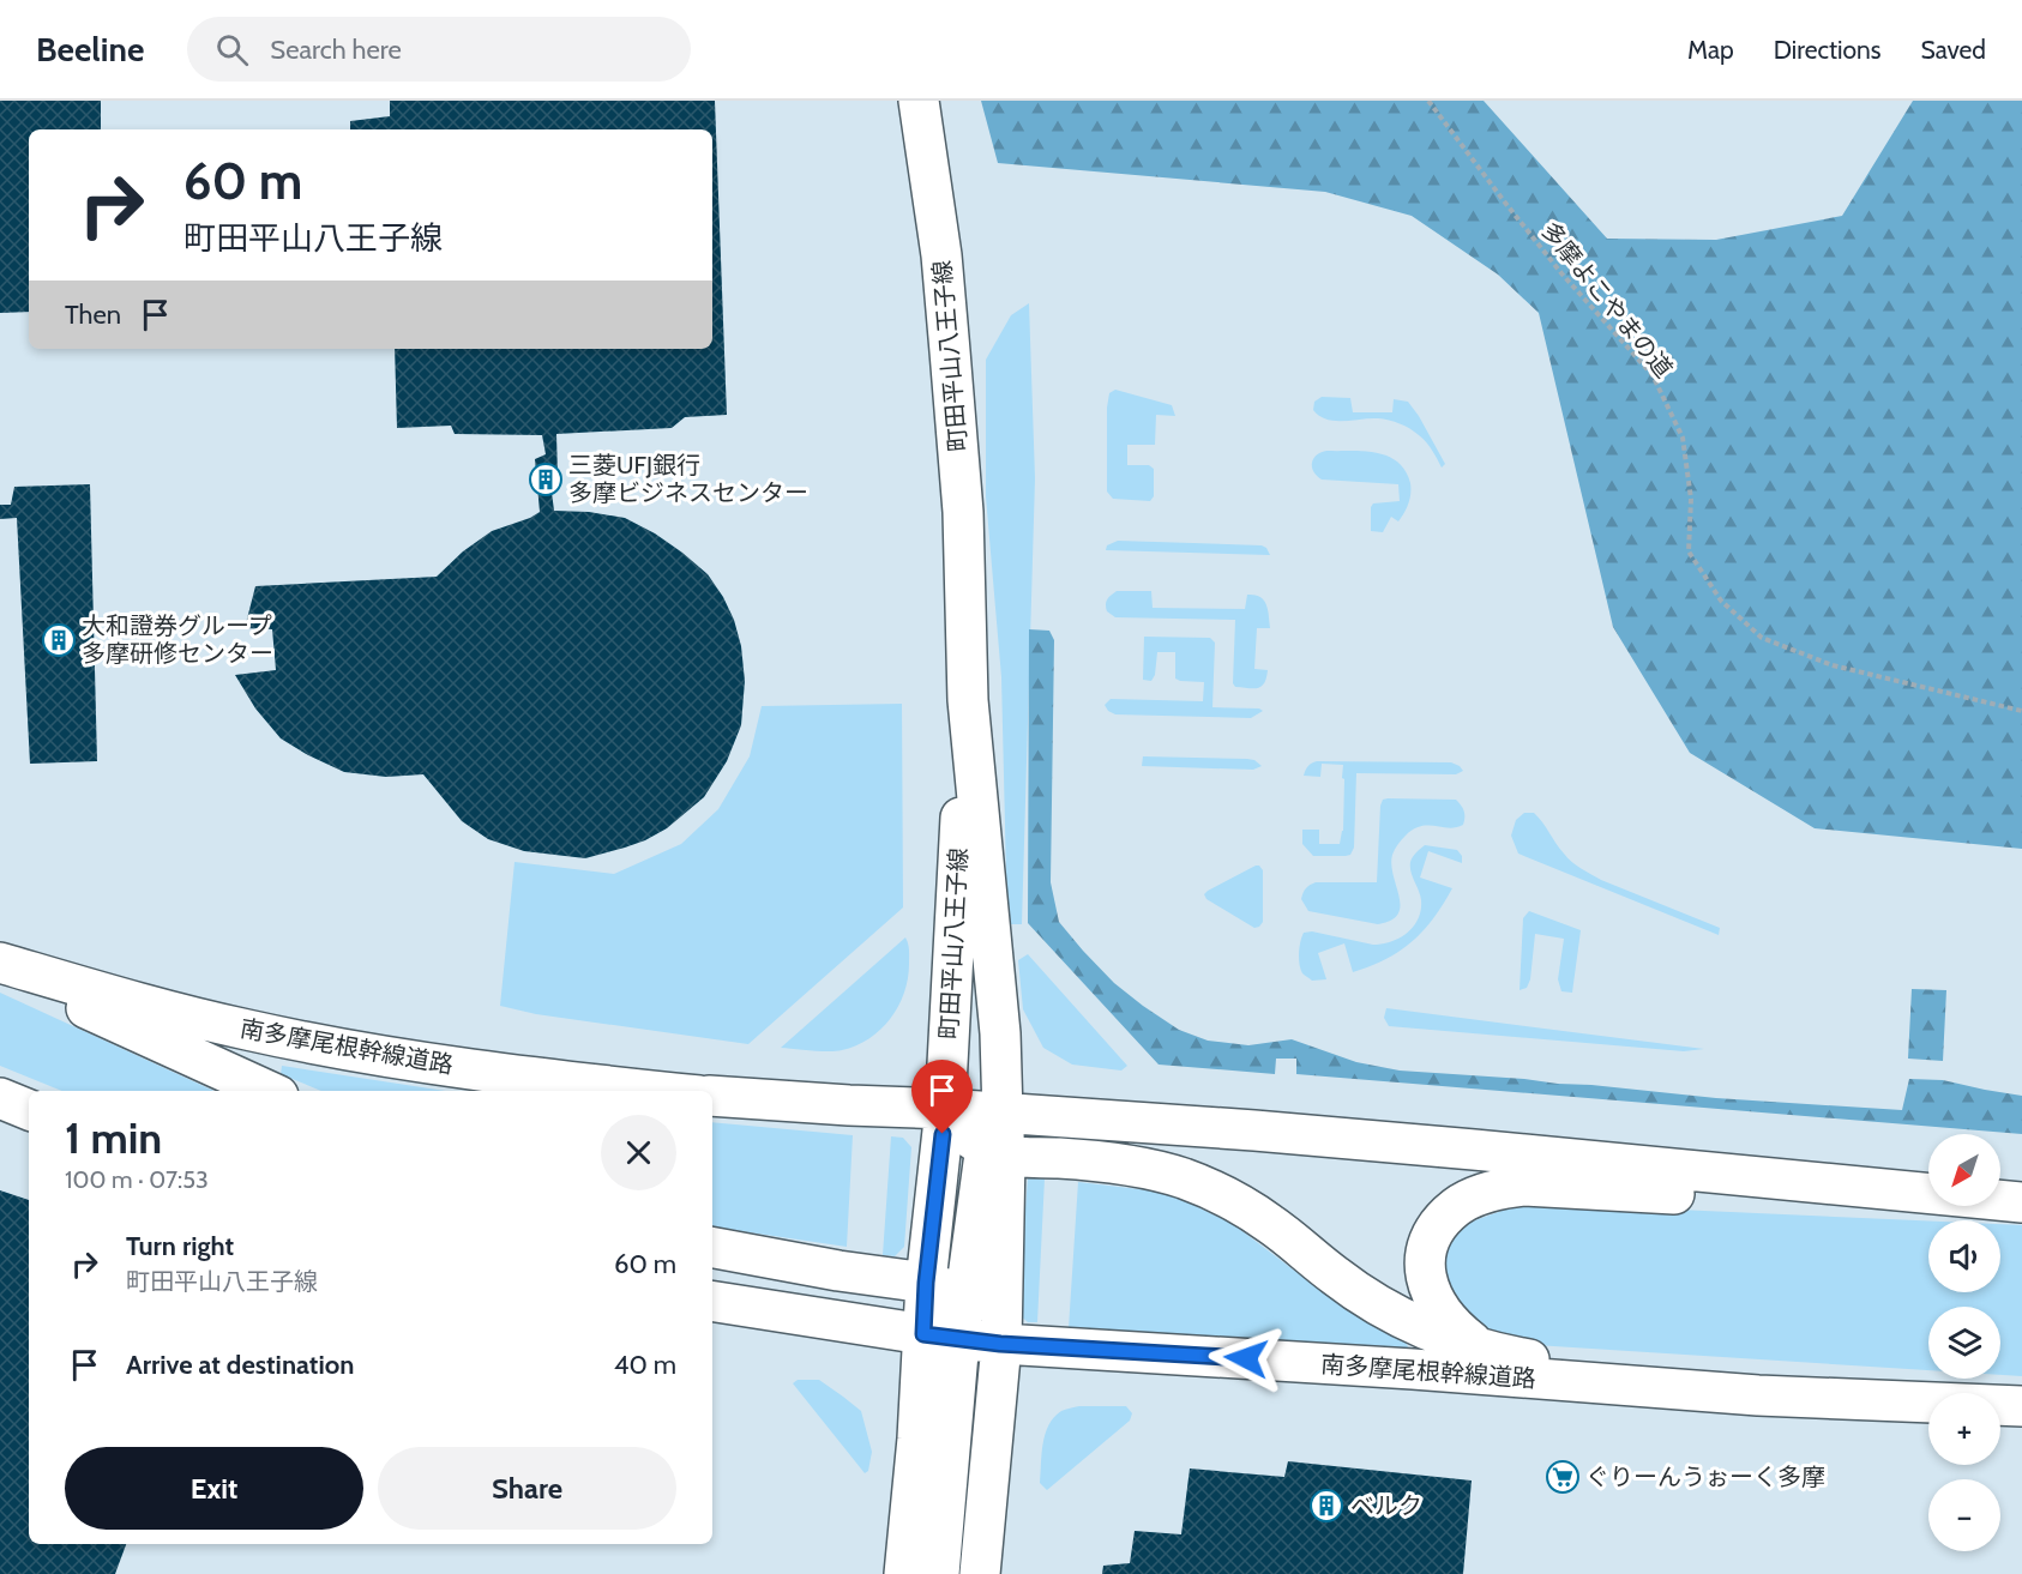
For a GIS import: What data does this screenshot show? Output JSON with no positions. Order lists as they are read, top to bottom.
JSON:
{
  "streets": {
    "main road": ["町田平山八王子線", "南多摩尾根幹線道路"],
    "path": ["多摩よこやまの道"]
  },
  "places": {
    "building": ["三菱UFJ銀行 多摩ビジネスセンター", "大和證券グループ 多摩研修センター", "ベルク"],
    "supermarket": ["ぐりーんうぉーく多摩"]
  },
  "north": "bottom left",
  "page": {
    "header": "Beeline",
    "search": "Search here",
    "nav": ["Map", "Directions", "Saved"],
    "turn": ["60 m", "町田平山八王子線"],
    "then": "Then",
    "heading": ["1 min", "100 m · 07:53"],
    "map_buttons": ["+", "−"],
    "list": [
      {
        "name": "Turn right",
        "note": "町田平山八王子線",
        "value": "60 m"
      },
      {
        "name": "Arrive at destination",
        "value": "40 m"
      }
    ],
    "buttons": ["Exit", "Share"]
  }
}
